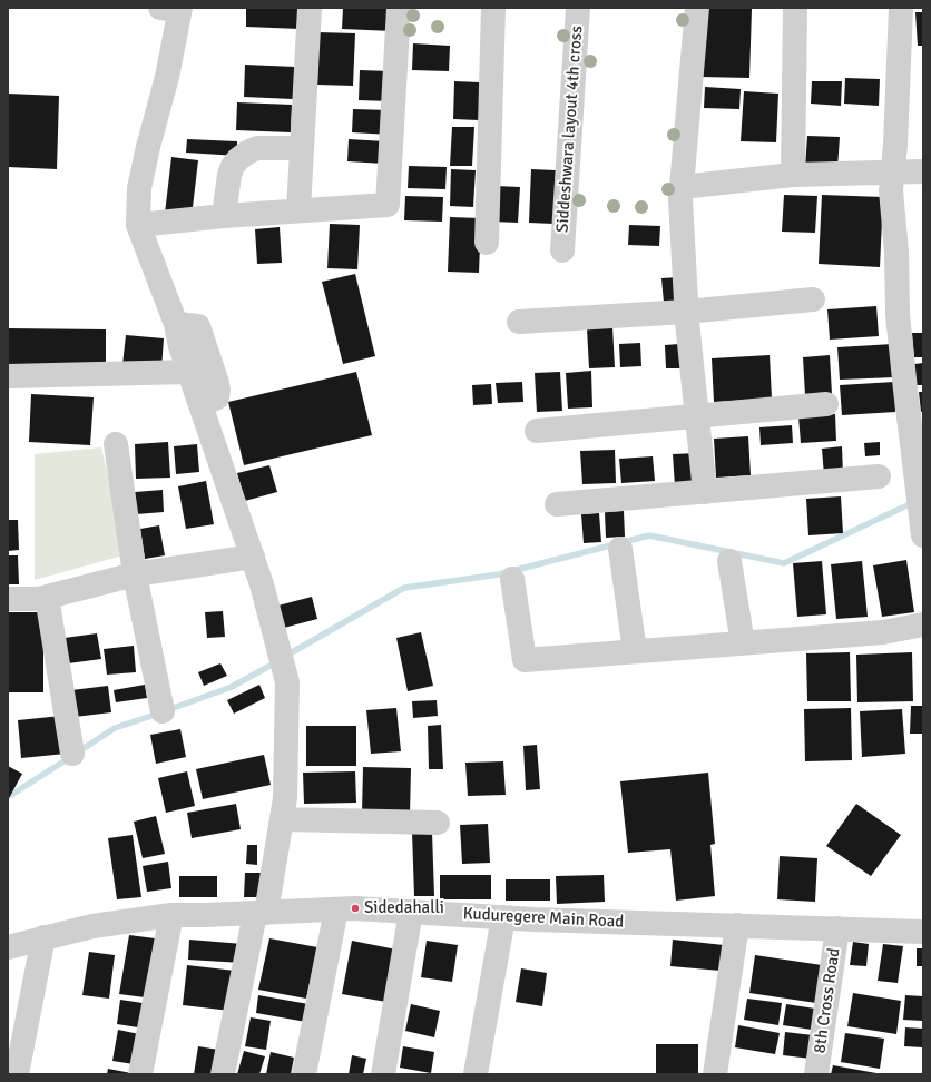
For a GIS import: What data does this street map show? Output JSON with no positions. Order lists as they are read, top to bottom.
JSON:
{
  "streets": {
    "street": ["Siddeshwara layout 4th cross", "Kuduregere Main Road", "8th Cross Road"]
  },
  "crossings": [
    ["Kuduregere Main Road", "8th Cross Road"]
  ],
  "places": ["Sidedahalli"]
}
